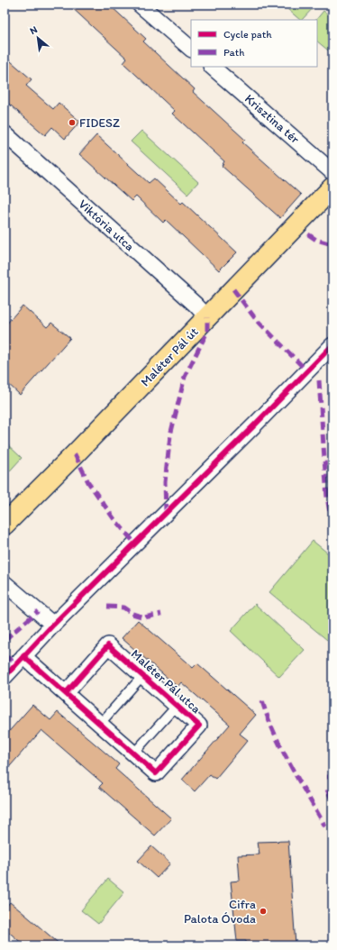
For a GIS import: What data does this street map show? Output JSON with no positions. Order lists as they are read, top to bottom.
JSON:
{
  "streets": {
    "main road": ["Maléter Pál út"],
    "street": ["Krisztina tér", "Viktória utca", "Maléter Pál utca"]
  },
  "crossings": [
    ["Viktória utca", "Maléter Pál út"]
  ],
  "places": ["FIDESZ", "Cifra Palota Óvoda"],
  "legend": ["Cycle path", "Path"],
  "north": "top left"
}
